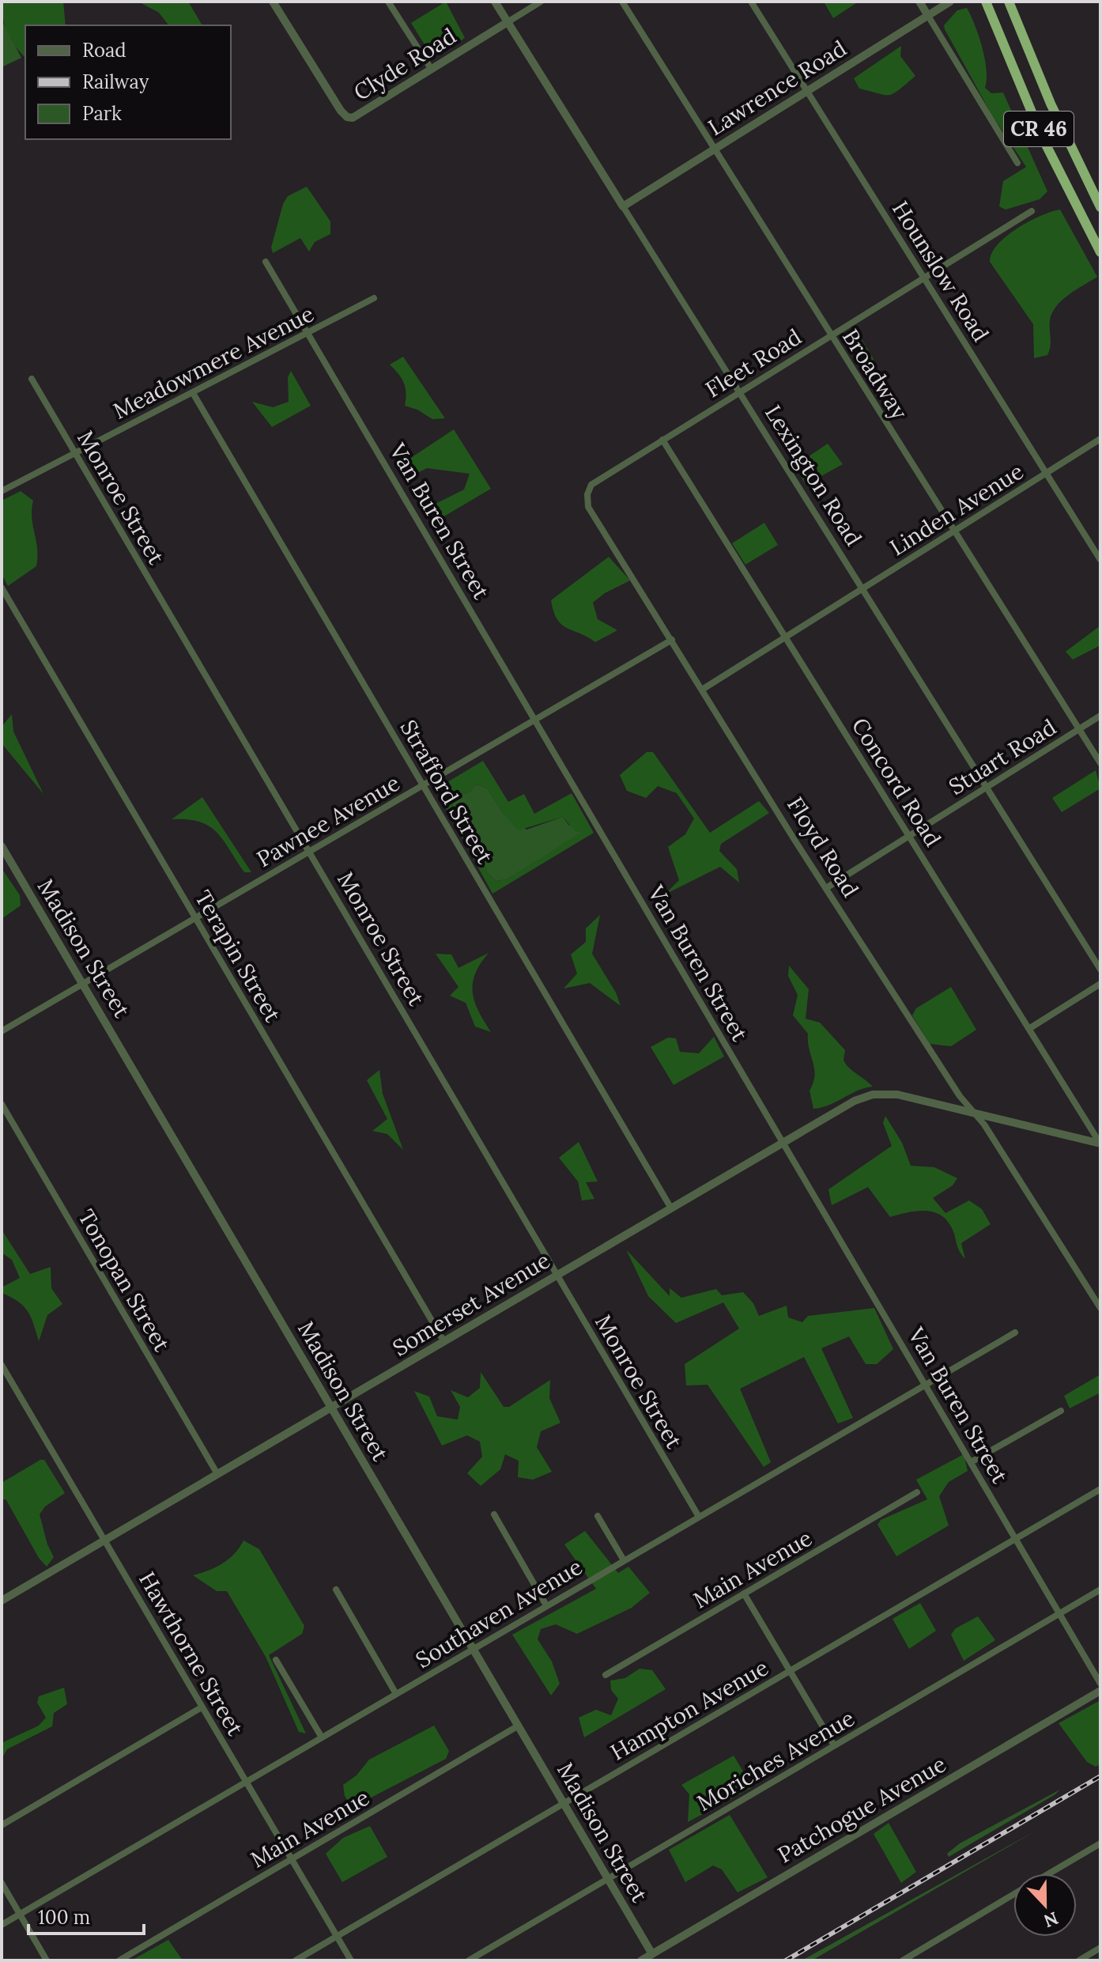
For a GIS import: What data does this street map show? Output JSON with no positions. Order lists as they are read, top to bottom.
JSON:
{
  "streets": {
    "highway": ["CR 46"],
    "street": [
      "Clyde Road",
      "Lawrence Road",
      "Hounslow Road",
      "Meadowmere Avenue",
      "Fleet Road",
      "Broadway",
      "Lexington Road",
      "Monroe Street",
      "Linden Avenue",
      "Van Buren Street",
      "Stuart Road",
      "Concord Road",
      "Strafford Street",
      "Pawnee Avenue",
      "Floyd Road",
      "Madison Street",
      "Terapin Street",
      "Tonopan Street",
      "Somerset Avenue",
      "Main Avenue",
      "Southaven Avenue",
      "Hawthorne Street",
      "Hampton Avenue",
      "Moriches Avenue",
      "Patchogue Avenue"
    ]
  },
  "crossings": [
    ["Clyde Road", "Lexington Road"],
    ["Lawrence Road", "Hounslow Road"],
    ["Lawrence Road", "Broadway"],
    ["Lawrence Road", "Lexington Road"],
    ["Hounslow Road", "Fleet Road"],
    ["Hounslow Road", "Linden Avenue"],
    ["Meadowmere Avenue", "Monroe Street"],
    ["Meadowmere Avenue", "Van Buren Street"],
    ["Meadowmere Avenue", "Strafford Street"],
    ["Fleet Road", "Broadway"],
    ["Fleet Road", "Lexington Road"],
    ["Fleet Road", "Concord Road"],
    ["Fleet Road", "Floyd Road"],
    ["Broadway", "Linden Avenue"],
    ["Broadway", "Stuart Road"],
    ["Lexington Road", "Linden Avenue"],
    ["Lexington Road", "Stuart Road"],
    ["Monroe Street", "Pawnee Avenue"],
    ["Monroe Street", "Somerset Avenue"],
    ["Monroe Street", "Southaven Avenue"],
    ["Linden Avenue", "Concord Road"],
    ["Linden Avenue", "Floyd Road"],
    ["Van Buren Street", "Pawnee Avenue"],
    ["Van Buren Street", "Somerset Avenue"],
    ["Van Buren Street", "Southaven Avenue"],
    ["Van Buren Street", "Hampton Avenue"],
    ["Van Buren Street", "Moriches Avenue"],
    ["Stuart Road", "Concord Road"],
    ["Stuart Road", "Floyd Road"],
    ["Strafford Street", "Pawnee Avenue"],
    ["Strafford Street", "Somerset Avenue"],
    ["Pawnee Avenue", "Floyd Road"],
    ["Pawnee Avenue", "Madison Street"],
    ["Pawnee Avenue", "Terapin Street"],
    ["Floyd Road", "Somerset Avenue"],
    ["Madison Street", "Somerset Avenue"],
    ["Madison Street", "Main Avenue"],
    ["Madison Street", "Southaven Avenue"],
    ["Madison Street", "Hampton Avenue"],
    ["Madison Street", "Moriches Avenue"],
    ["Madison Street", "Patchogue Avenue"],
    ["Terapin Street", "Somerset Avenue"],
    ["Tonopan Street", "Somerset Avenue"],
    ["Somerset Avenue", "Hawthorne Street"],
    ["Main Avenue", "Hawthorne Street"],
    ["Southaven Avenue", "Hawthorne Street"],
    ["Hawthorne Street", "Hampton Avenue"]
  ],
  "legend": ["Road", "Railway", "Park"],
  "scale_bar": "100 m",
  "north": "bottom"
}
